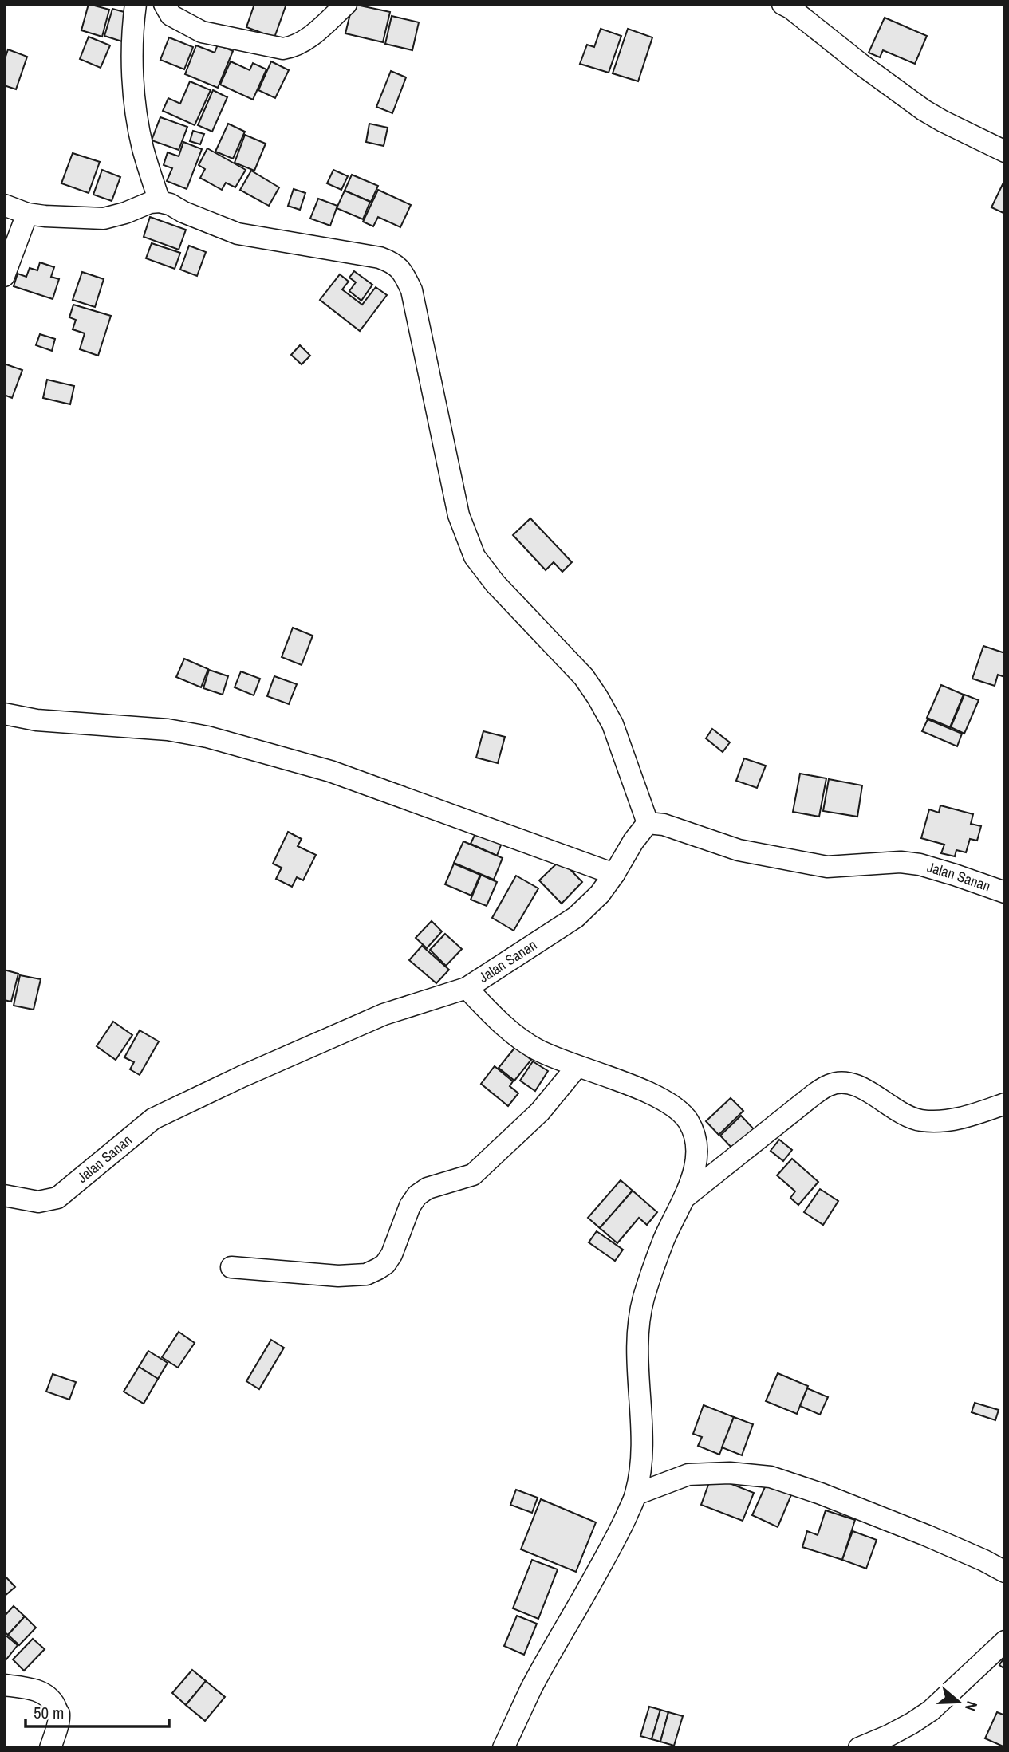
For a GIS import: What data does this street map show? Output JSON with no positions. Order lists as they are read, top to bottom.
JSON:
{
  "streets": {
    "street": ["Jalan Sanan"]
  },
  "scale_bar": "50 m",
  "north": "right"
}
